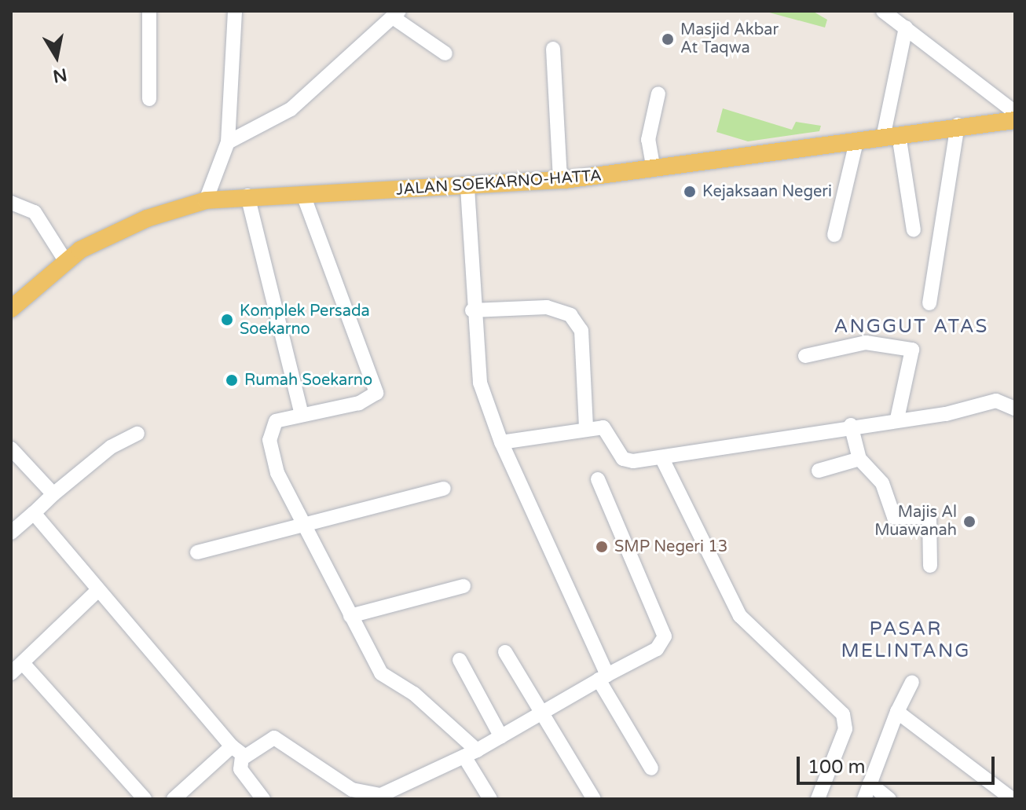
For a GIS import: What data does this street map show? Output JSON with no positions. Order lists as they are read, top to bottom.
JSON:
{
  "streets": {
    "main road": ["JALAN SOEKARNO-HATTA"]
  },
  "districts": ["ANGGUT ATAS", "PASAR MELINTANG"],
  "places": [
    "Masjid Akbar At Taqwa",
    "Kejaksaan Negeri",
    "Komplek Persada Soekarno",
    "Rumah Soekarno",
    "Majis Al Muawanah",
    "SMP Negeri 13"
  ],
  "scale_bar": "100 m",
  "north": "bottom"
}
